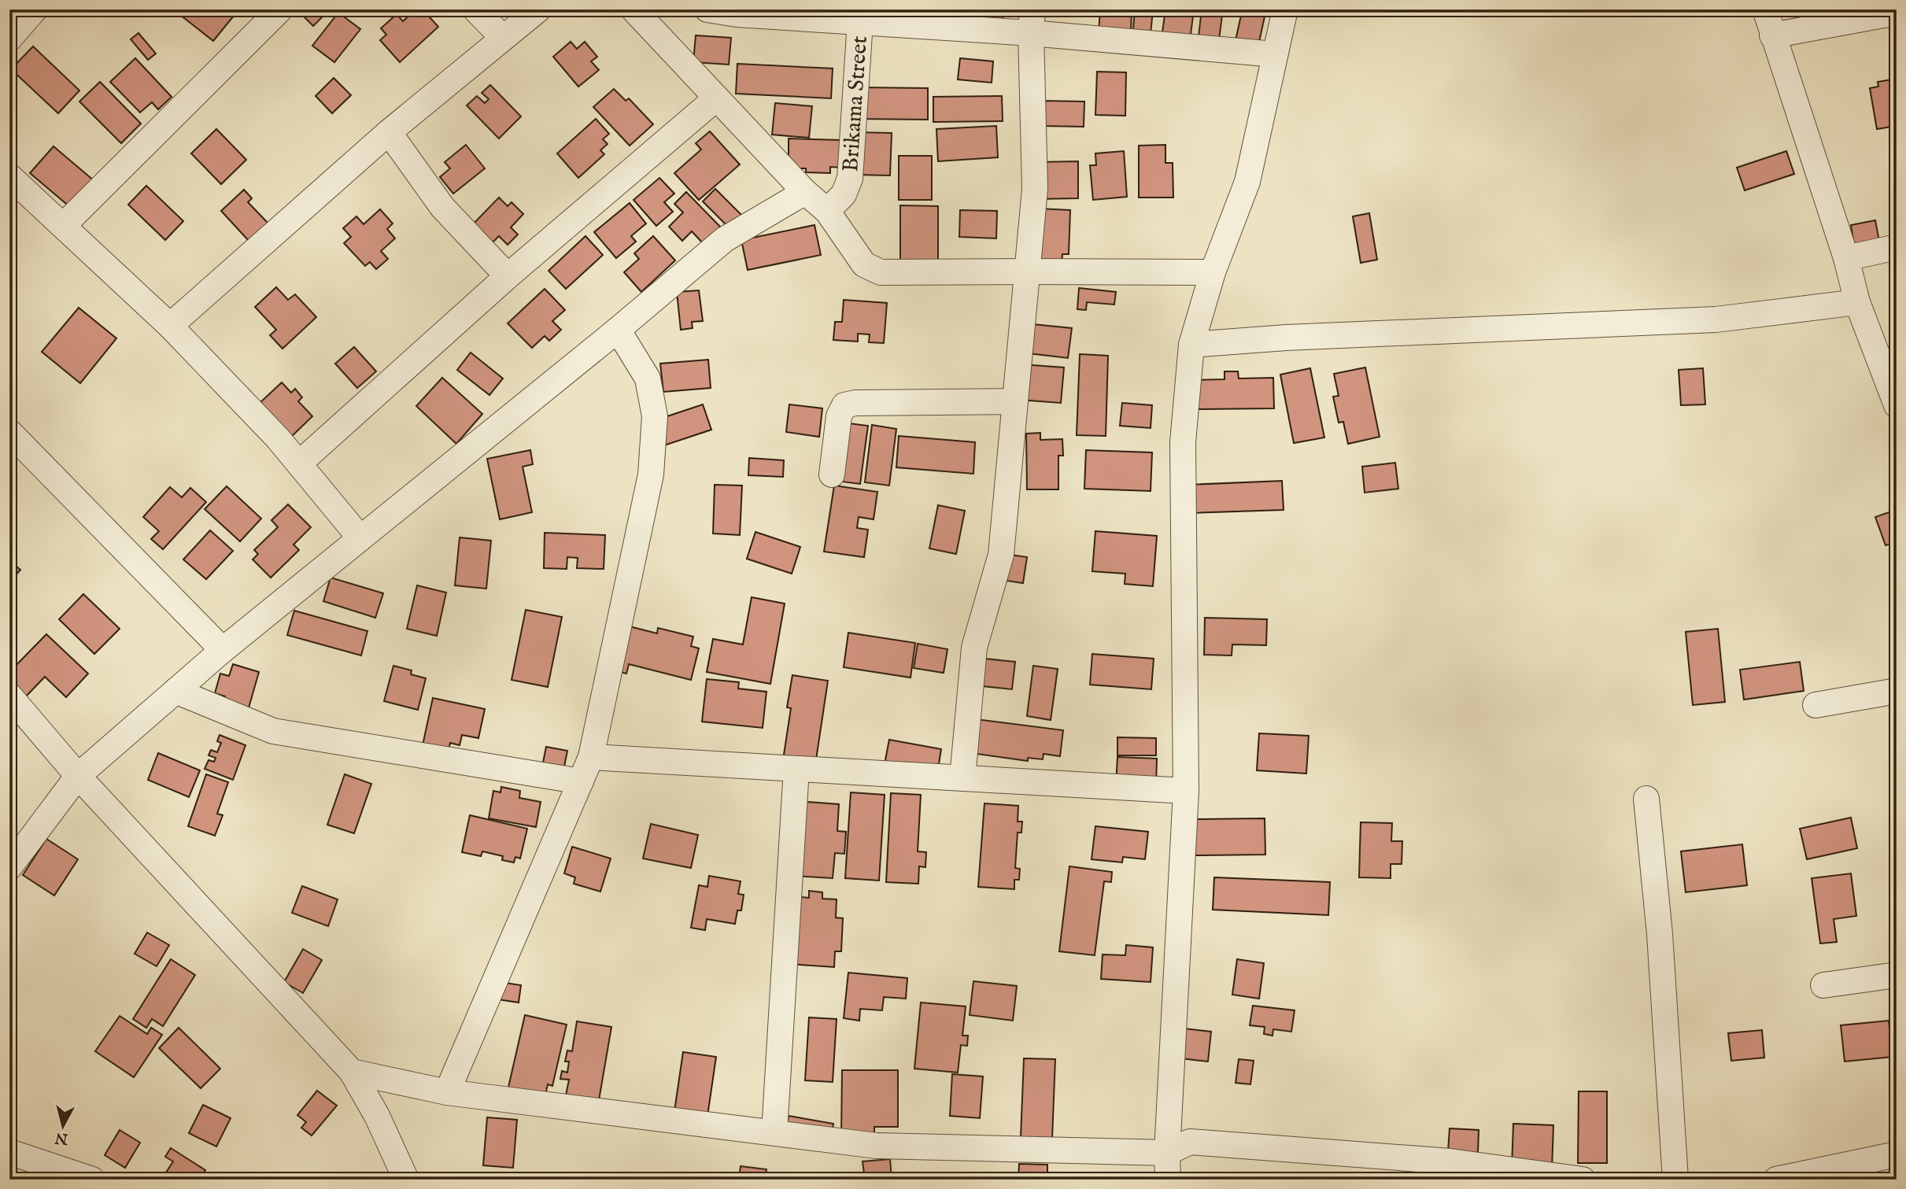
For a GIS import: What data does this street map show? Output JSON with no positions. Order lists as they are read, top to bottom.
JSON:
{
  "streets": {
    "street": ["Brikama Street"]
  },
  "north": "bottom"
}
